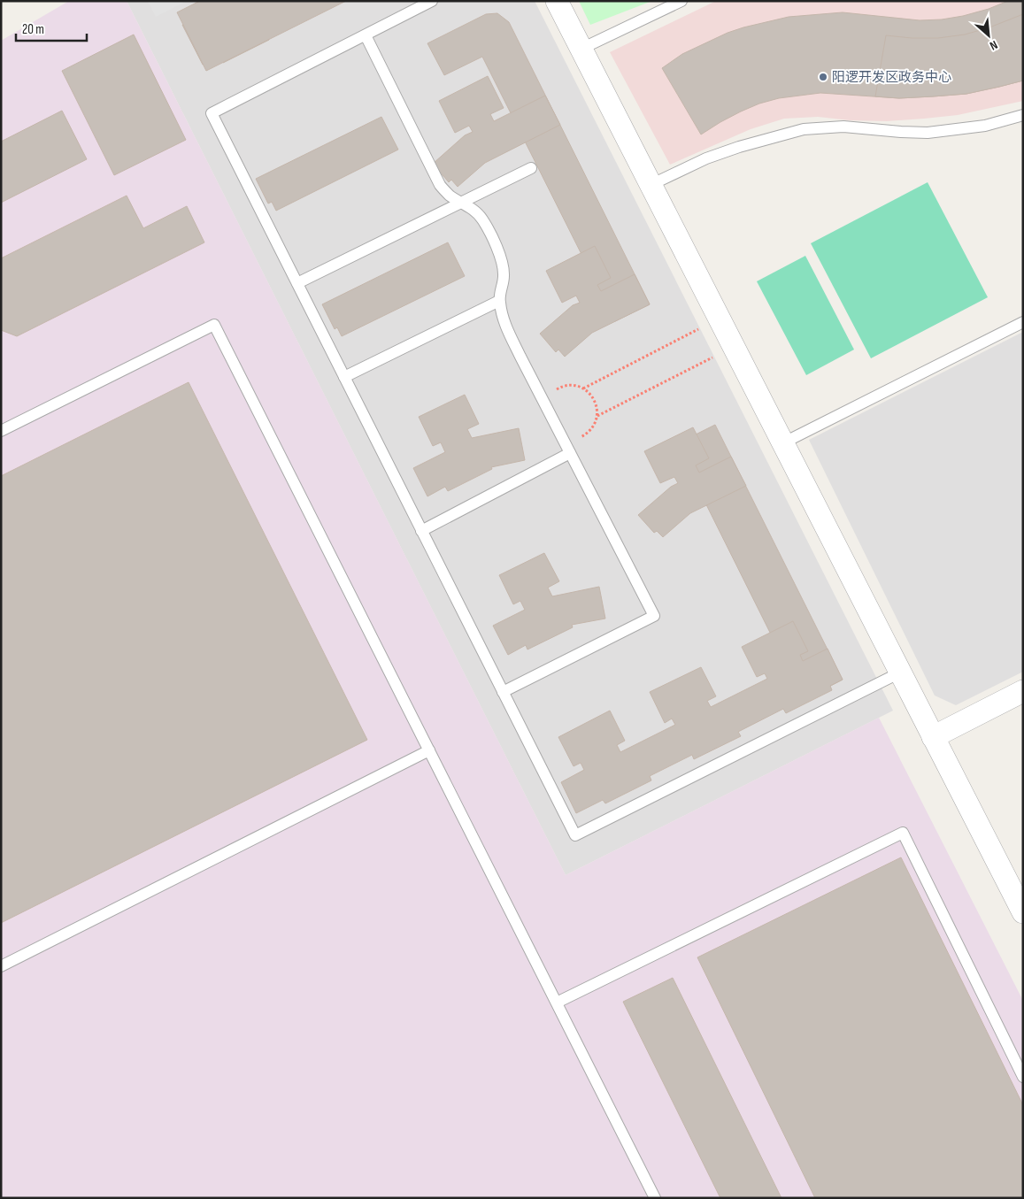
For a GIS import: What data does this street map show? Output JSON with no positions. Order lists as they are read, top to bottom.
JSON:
{
  "places": ["阳逻开发区政务中心"],
  "scale_bar": "20 m",
  "north": "bottom right"
}
